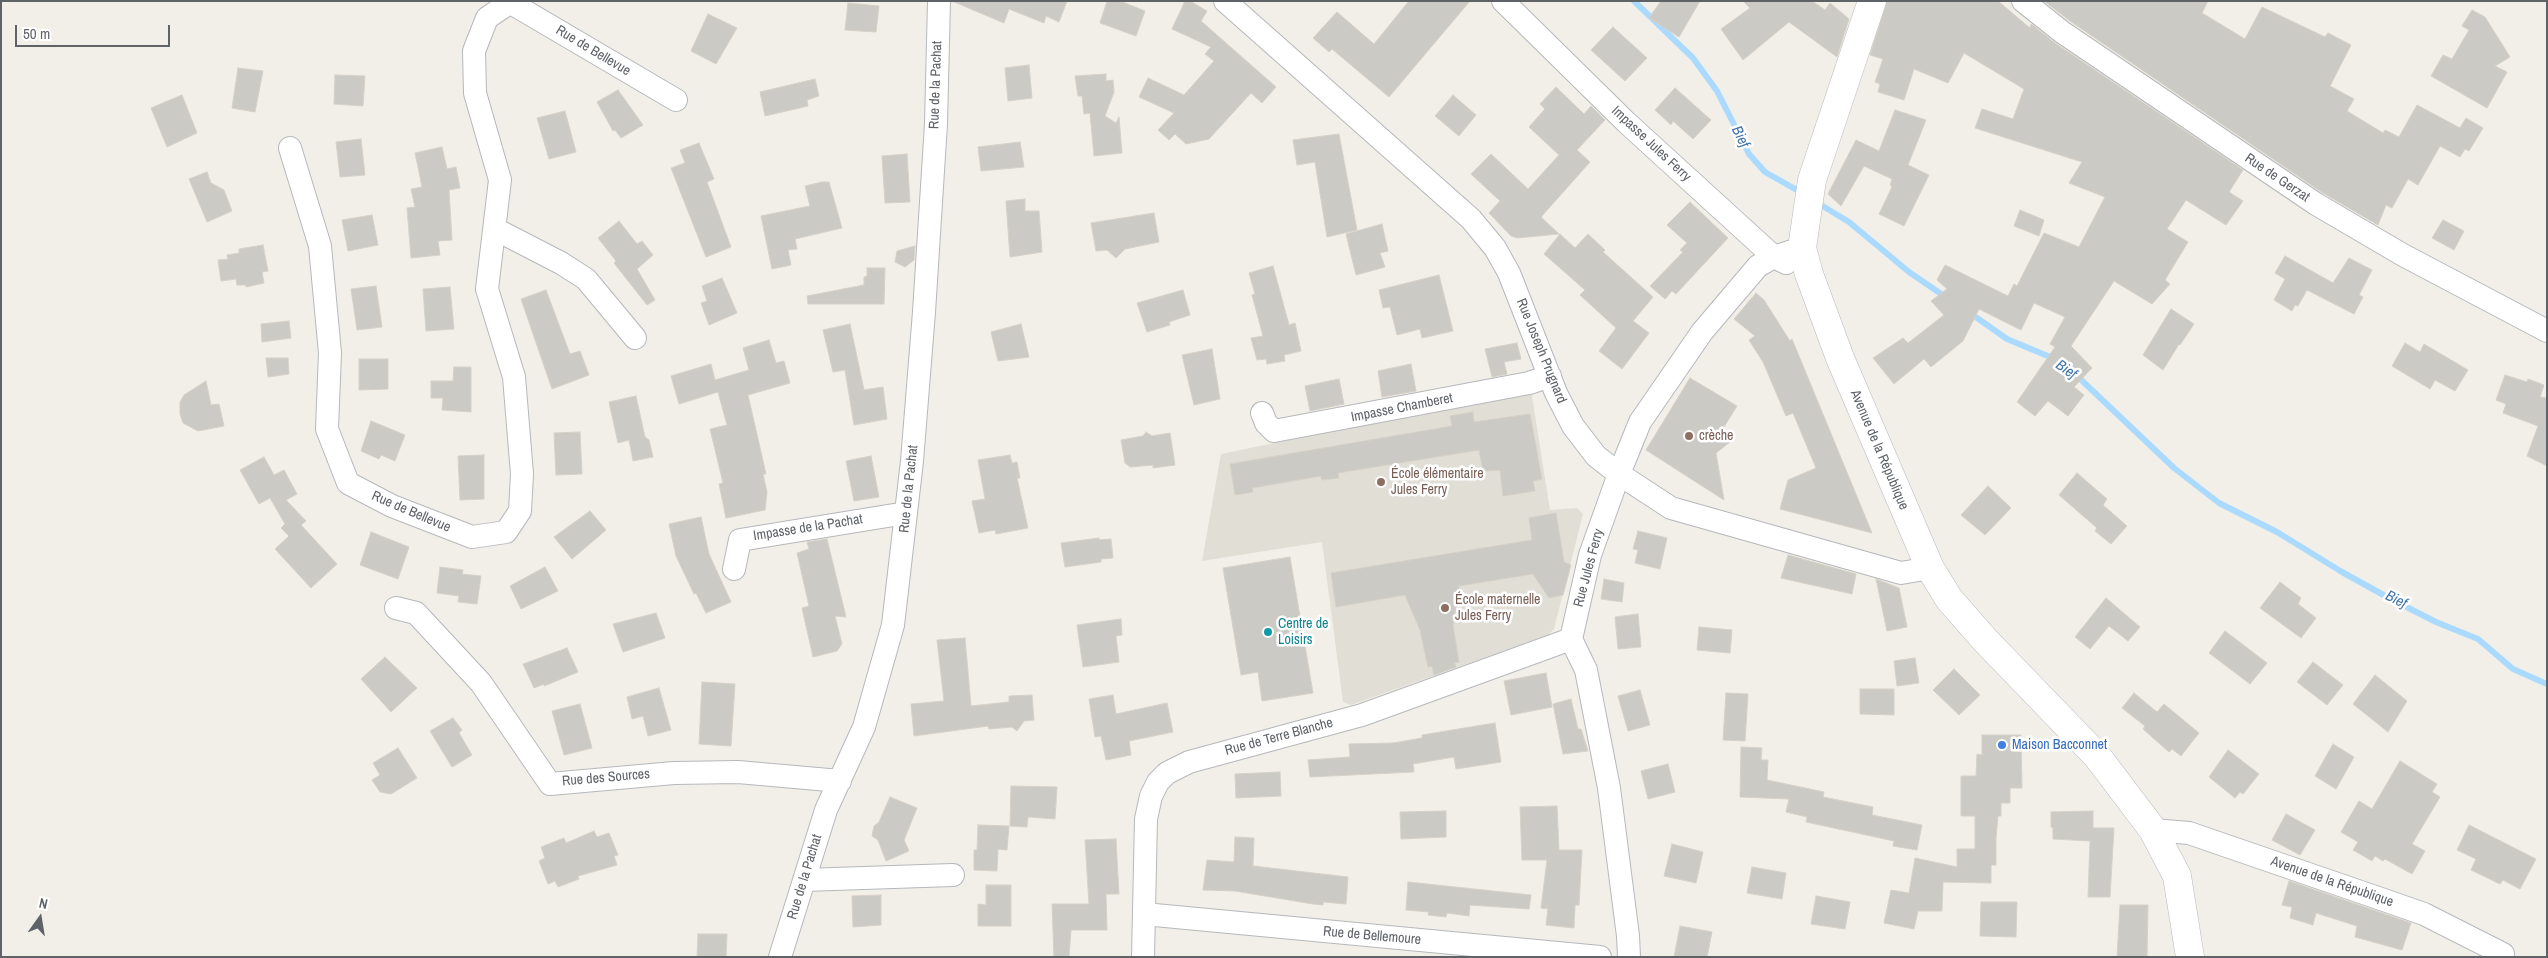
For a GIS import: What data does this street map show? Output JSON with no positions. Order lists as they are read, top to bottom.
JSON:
{
  "streets": {
    "street": [
      "Rue de Bellevue",
      "Rue de la Pachat",
      "Impasse Jules Ferry",
      "Rue de Gerzat",
      "Rue Joseph Prugnard",
      "Impasse Chamberet",
      "Avenue de la République",
      "Impasse de la Pachat",
      "Rue Jules Ferry",
      "Rue de Terre Blanche",
      "Rue des Sources",
      "Rue de Bellemoure"
    ]
  },
  "crossings": [
    ["Rue de la Pachat", "Impasse de la Pachat"],
    ["Rue de la Pachat", "Rue des Sources"],
    ["Impasse Jules Ferry", "Avenue de la République"],
    ["Impasse Jules Ferry", "Rue Jules Ferry"],
    ["Rue Joseph Prugnard", "Impasse Chamberet"],
    ["Rue Joseph Prugnard", "Avenue de la République"],
    ["Rue Joseph Prugnard", "Rue Jules Ferry"],
    ["Avenue de la République", "Rue Jules Ferry"],
    ["Rue Jules Ferry", "Rue de Terre Blanche"],
    ["Rue de Terre Blanche", "Rue de Bellemoure"]
  ],
  "water": ["Bief"],
  "places": [
    "crèche",
    "École élémentaire Jules Ferry",
    "École maternelle Jules Ferry",
    "Centre de Loisirs",
    "Maison Bacconnet"
  ],
  "scale_bar": "50 m",
  "north": "top"
}
